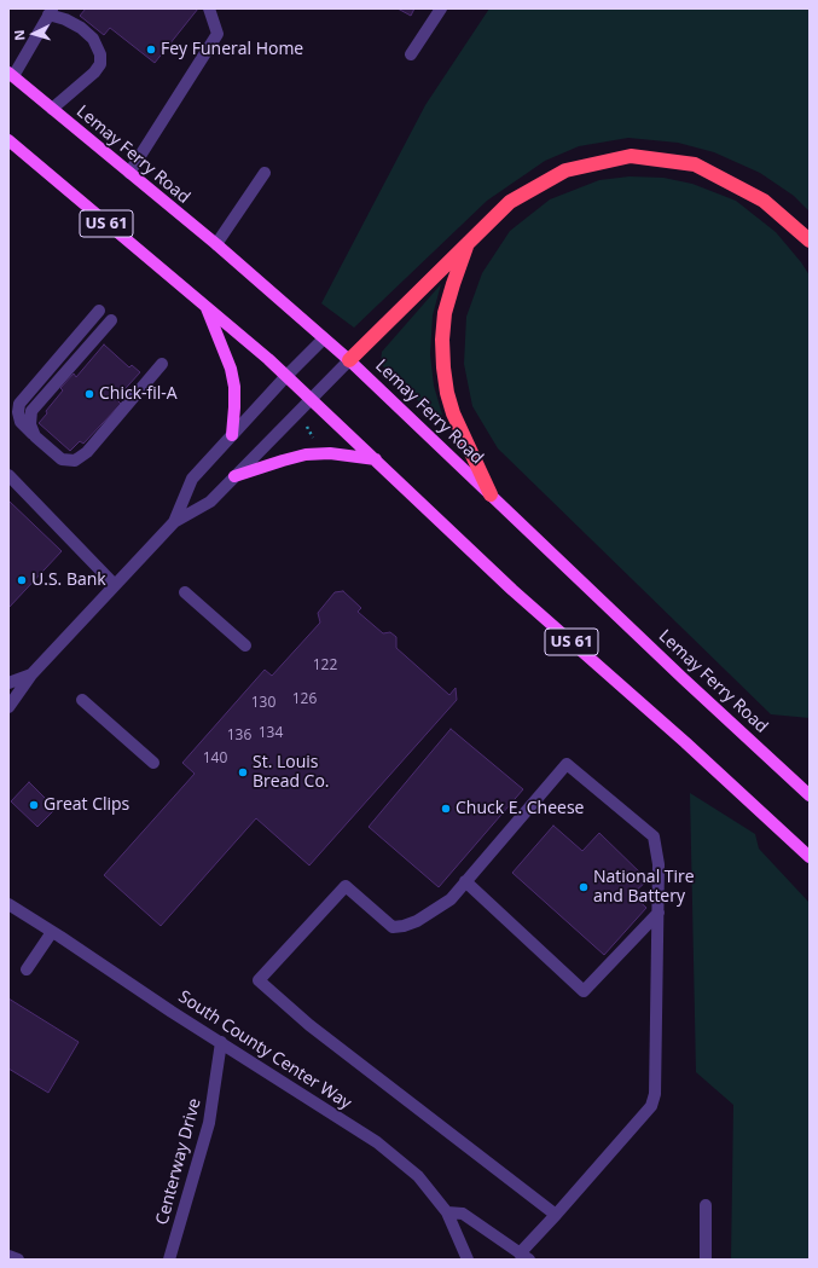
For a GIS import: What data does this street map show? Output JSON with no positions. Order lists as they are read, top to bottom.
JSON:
{
  "streets": {
    "main road": ["Lemay Ferry Road", "US 61"],
    "lane": ["South County Center Way", "Centerway Drive"]
  },
  "crossings": [
    ["South County Center Way", "Centerway Drive"]
  ],
  "places": [
    "Fey Funeral Home",
    "Chick-fil-A",
    "U.S. Bank",
    "St. Louis Bread Co.",
    "Great Clips",
    "Chuck E. Cheese",
    "National Tire and Battery"
  ],
  "house_numbers": [
    "122",
    "126",
    "130",
    "134",
    "136",
    "140"
  ],
  "north": "left"
}
